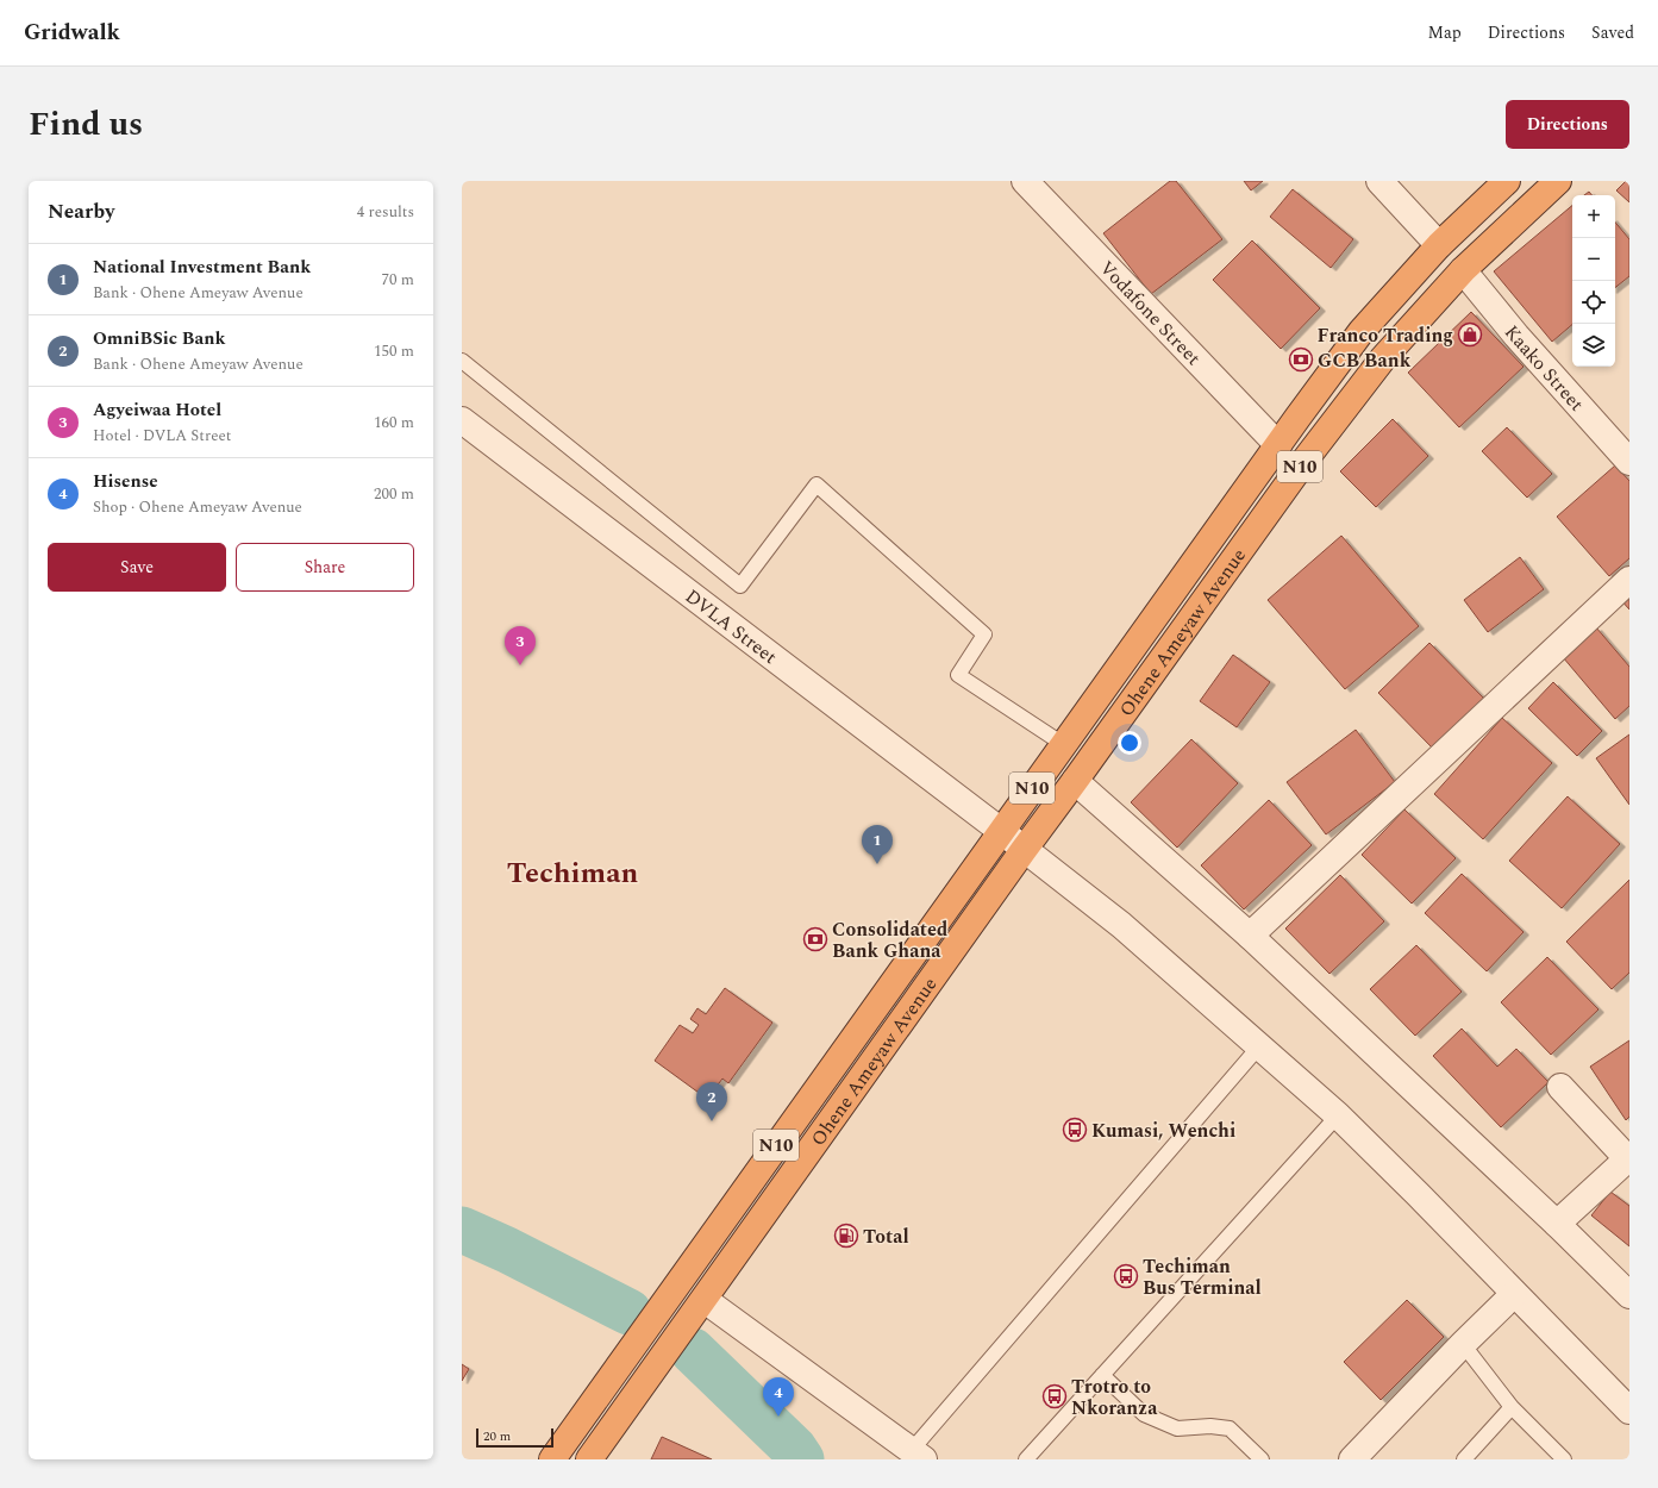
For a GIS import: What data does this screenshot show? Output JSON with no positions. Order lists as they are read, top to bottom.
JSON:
{
  "streets": {
    "highway": ["N10", "Ohene Ameyaw Avenue"],
    "street": ["Vodafone Street", "Kaako Street", "DVLA Street"]
  },
  "crossings": [
    ["Vodafone Street", "Ohene Ameyaw Avenue"],
    ["Kaako Street", "Ohene Ameyaw Avenue"],
    ["DVLA Street", "Ohene Ameyaw Avenue"]
  ],
  "districts": ["Techiman"],
  "places": {
    "shop": ["Franco Trading"],
    "bank": ["GCB Bank", "Consolidated Bank Ghana"],
    "bus stop": ["Kumasi, Wenchi", "Techiman Bus Terminal", "Trotro to Nkoranza"],
    "fuel station": ["Total"]
  },
  "scale_bar": "20 m",
  "page": {
    "header": "Gridwalk",
    "nav": ["Map", "Directions", "Saved"],
    "title": "Find us",
    "buttons": [
      "Directions",
      ["Save", "Share"]
    ],
    "heading": ["Nearby", "4 results"],
    "map_buttons": ["+", "−"],
    "list": [
      {
        "mark": "1",
        "name": "National Investment Bank",
        "note": "Bank · Ohene Ameyaw Avenue",
        "value": "70 m"
      },
      {
        "mark": "2",
        "name": "OmniBSic Bank",
        "note": "Bank · Ohene Ameyaw Avenue",
        "value": "150 m"
      },
      {
        "mark": "3",
        "name": "Agyeiwaa Hotel",
        "note": "Hotel · DVLA Street",
        "value": "160 m"
      },
      {
        "mark": "4",
        "name": "Hisense",
        "note": "Shop · Ohene Ameyaw Avenue",
        "value": "200 m"
      }
    ],
    "pins": [
      "3",
      "1",
      "2",
      "4"
    ],
    "scale": "20 m"
  }
}
